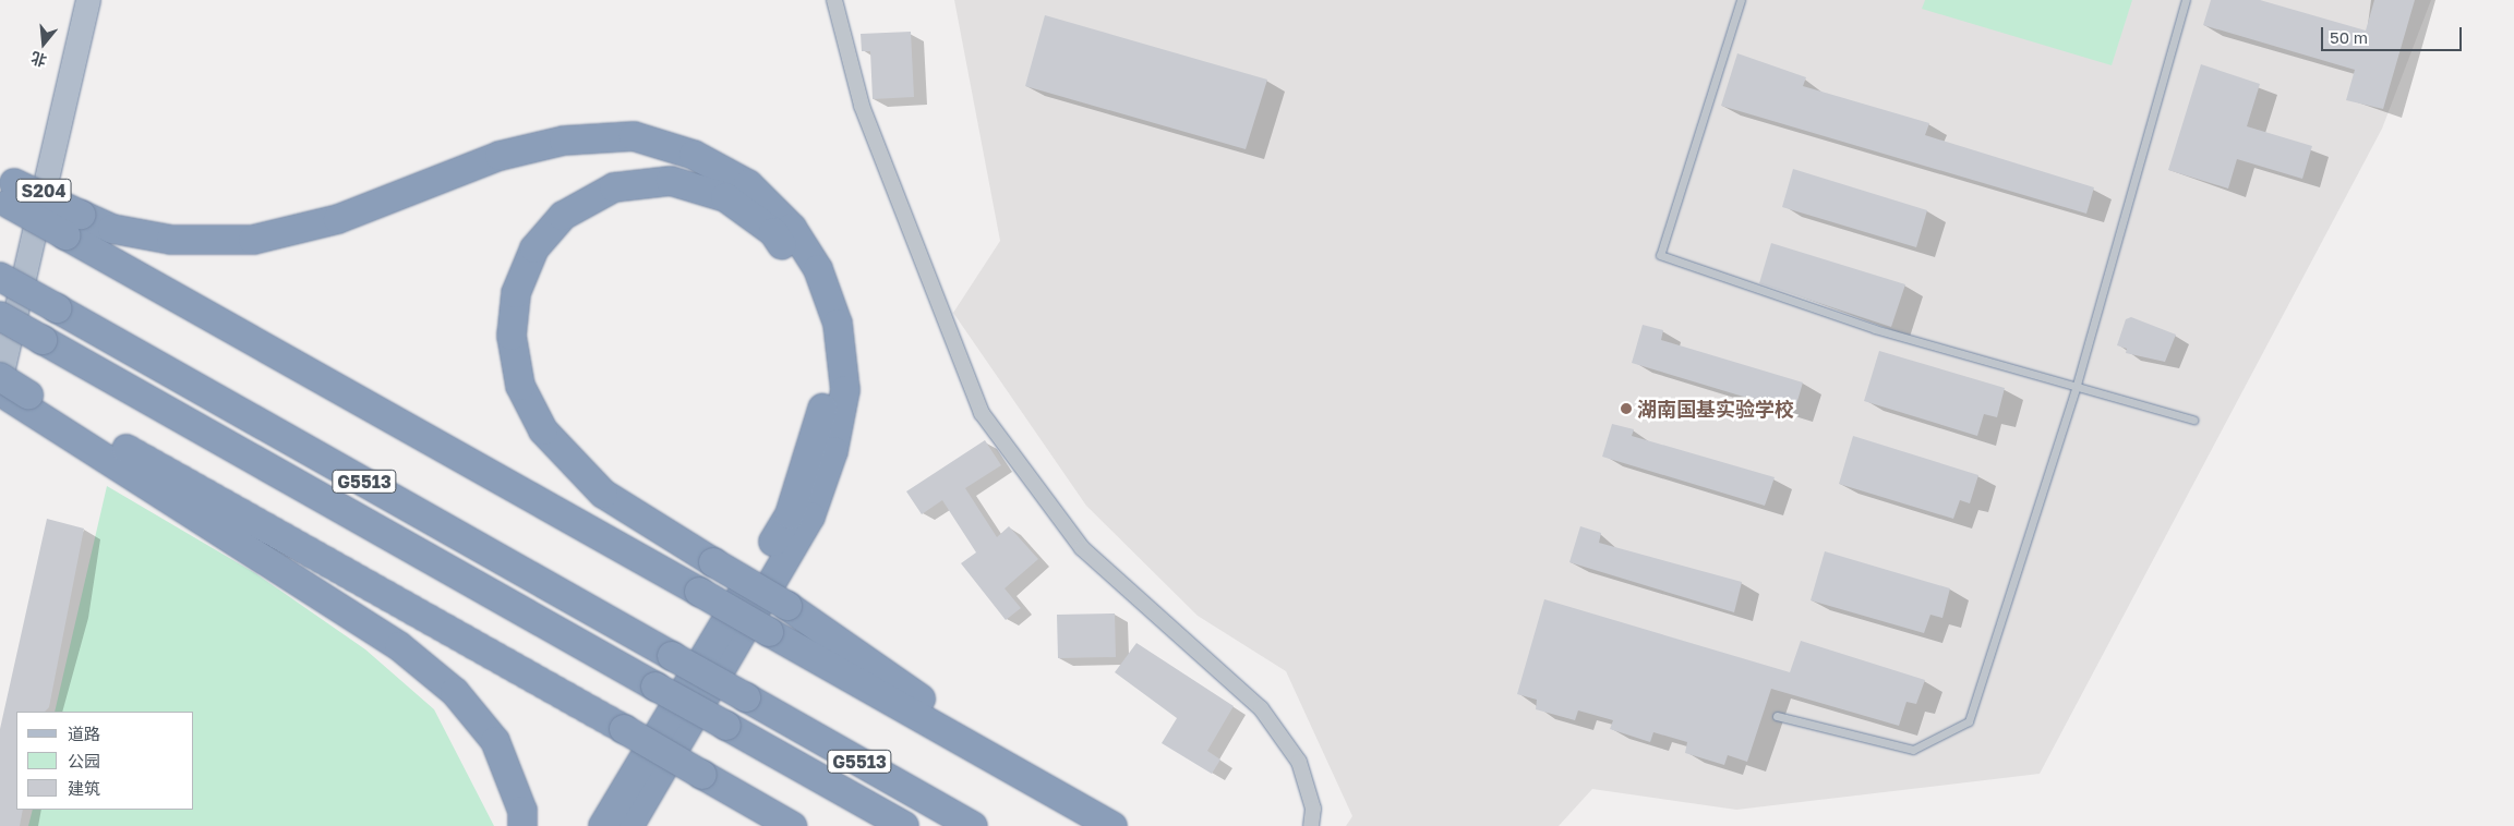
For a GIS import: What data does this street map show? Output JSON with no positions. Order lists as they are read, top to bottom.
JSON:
{
  "streets": {
    "highway": ["G5513"],
    "main road": ["S204"]
  },
  "places": ["湖南国基实验学校"],
  "legend": ["道路", "公园", "建筑"],
  "scale_bar": "50 m",
  "north": "bottom"
}
